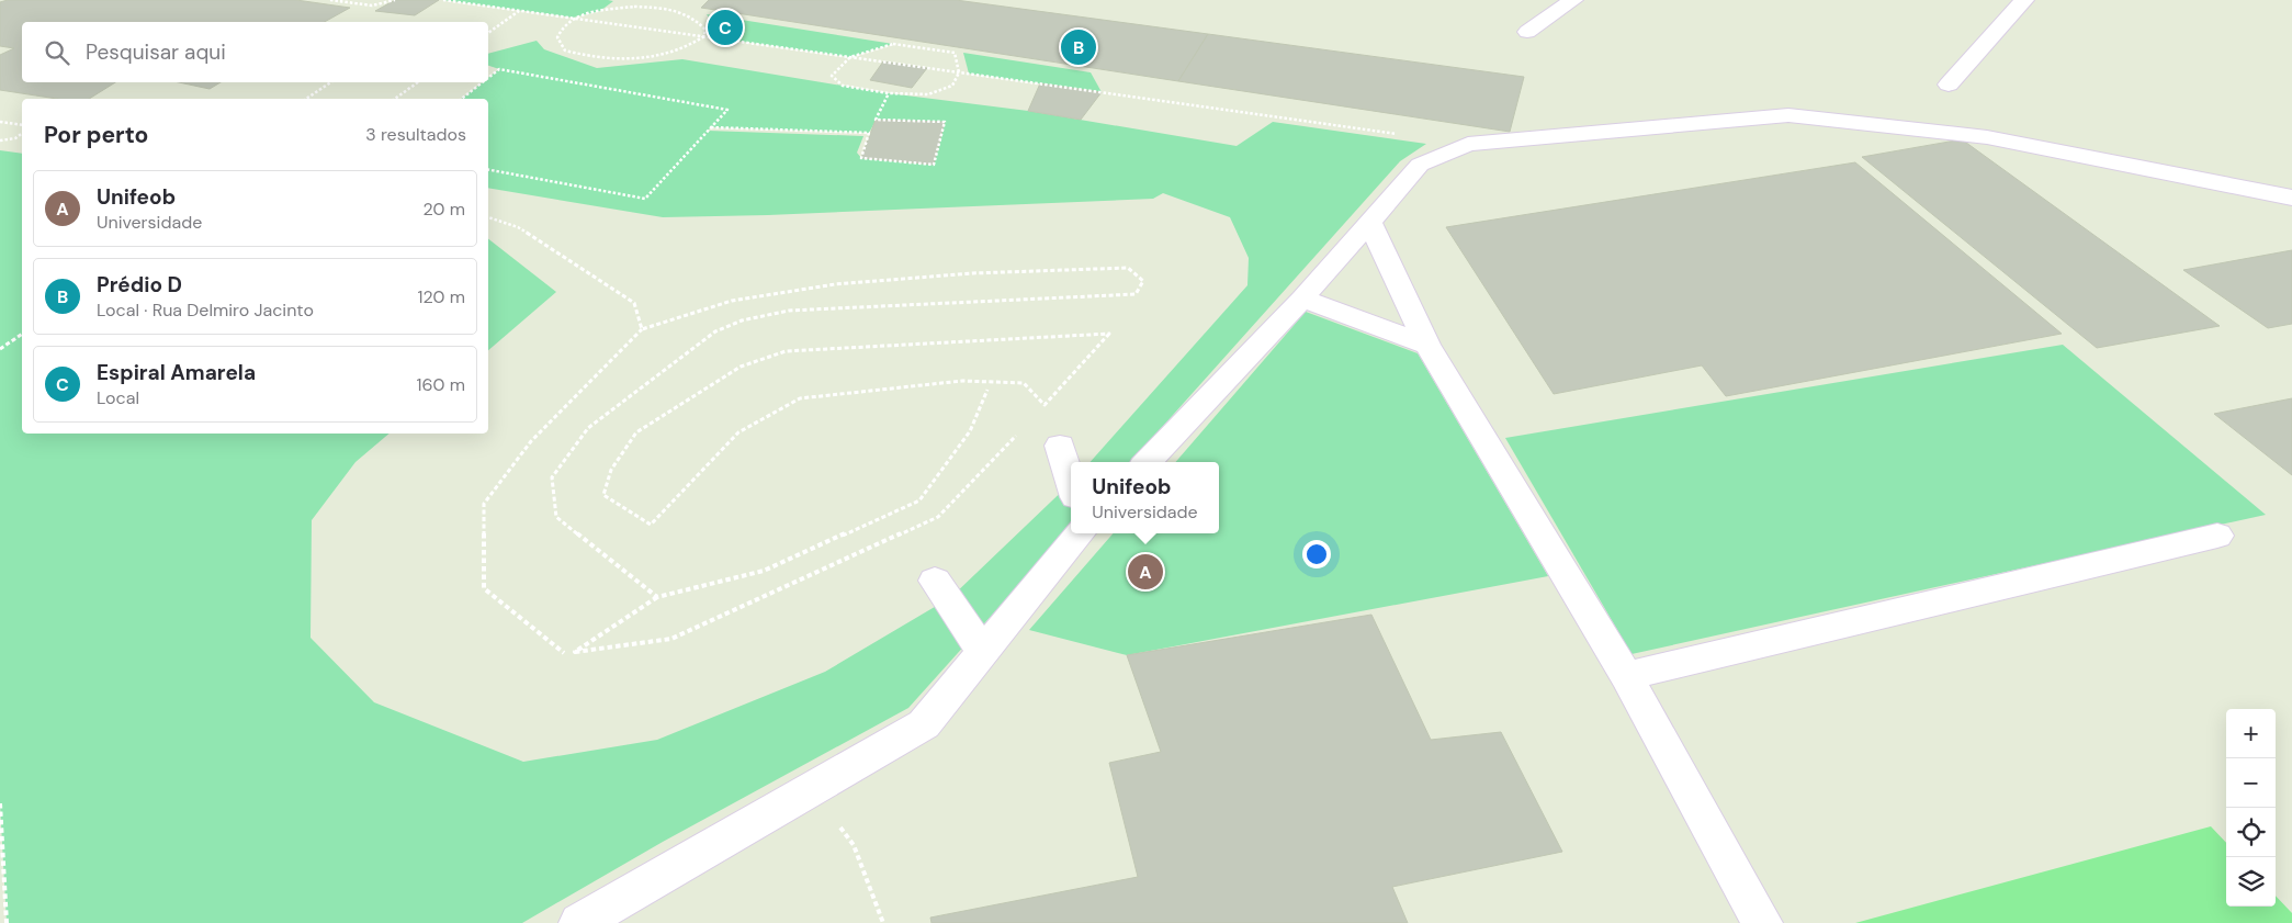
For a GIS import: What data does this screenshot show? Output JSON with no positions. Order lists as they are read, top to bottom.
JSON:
{
  "page": {
    "pins": ["C", "B", "A"],
    "search": "Pesquisar aqui",
    "heading": ["Por perto", "3 resultados"],
    "list": [
      {
        "mark": "A",
        "name": "Unifeob",
        "note": "Universidade",
        "value": "20 m"
      },
      {
        "mark": "B",
        "name": "Prédio D",
        "note": "Local · Rua Delmiro Jacinto",
        "value": "120 m"
      },
      {
        "mark": "C",
        "name": "Espiral Amarela",
        "note": "Local",
        "value": "160 m"
      }
    ],
    "popup": ["Unifeob", "Universidade"],
    "map_buttons": ["+", "−"]
  }
}
